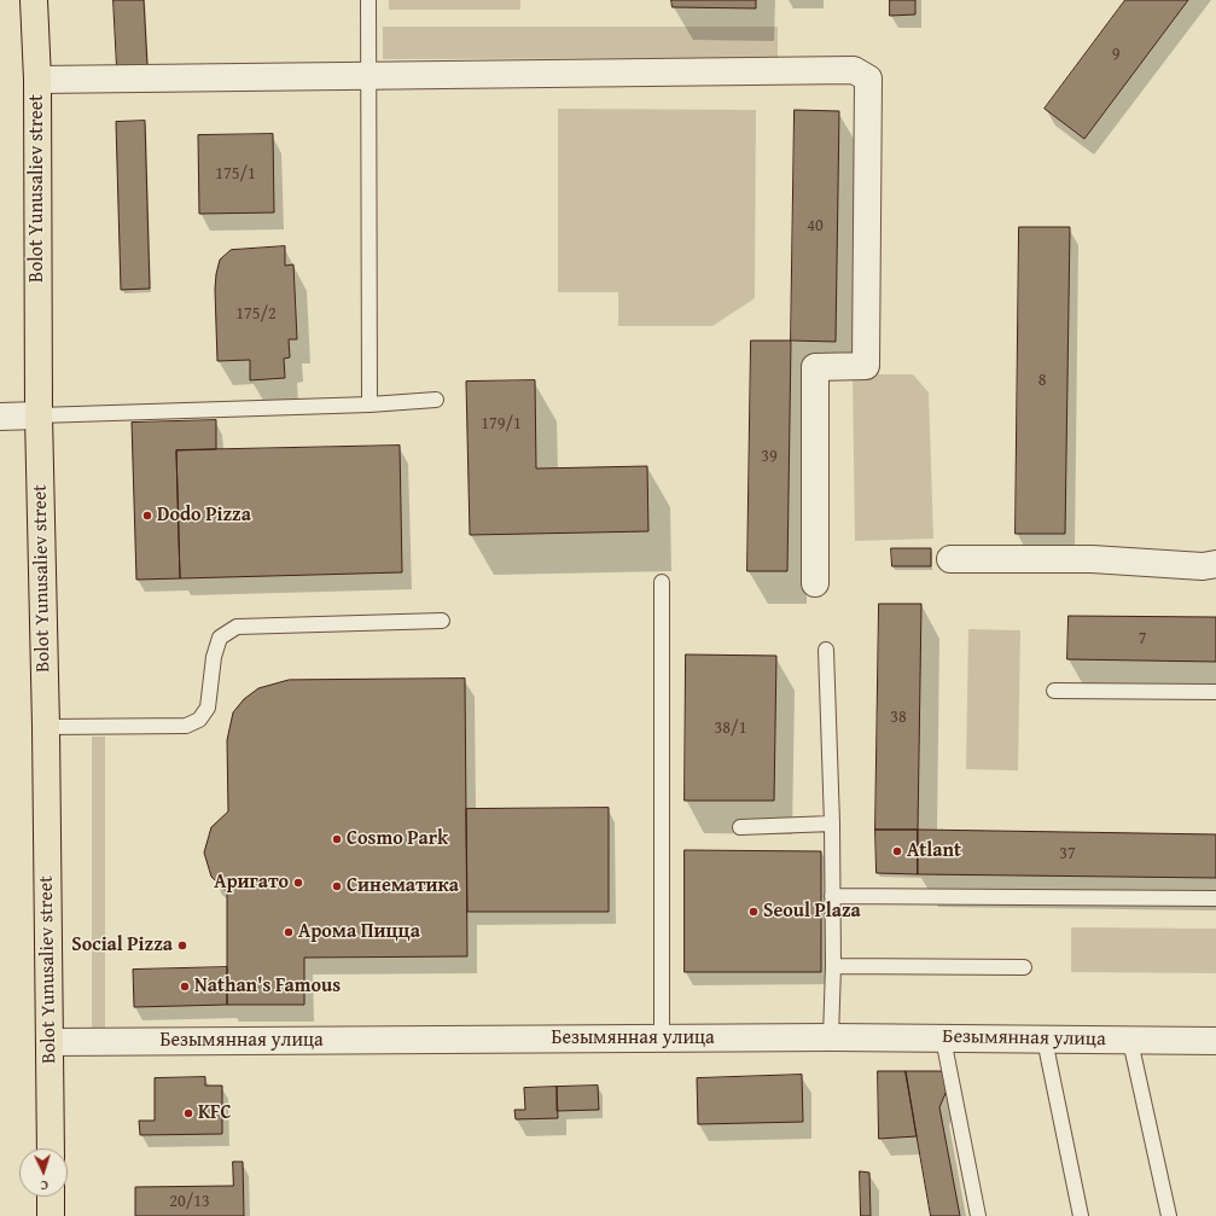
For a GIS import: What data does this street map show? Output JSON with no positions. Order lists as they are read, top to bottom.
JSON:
{
  "streets": {
    "main road": ["Bolot Yunusaliev street"],
    "street": ["Безымянная улица"]
  },
  "crossings": [
    ["Bolot Yunusaliev street", "Безымянная улица"]
  ],
  "places": [
    "Dodo Pizza",
    "Cosmo Park",
    "Atlant",
    "Аригато",
    "Синематика",
    "Seoul Plaza",
    "Арома Пицца",
    "Social Pizza",
    "Nathan's Famous",
    "KFC"
  ],
  "house_numbers": [
    "9",
    "175/1",
    "40",
    "175/2",
    "8",
    "179/1",
    "39",
    "7",
    "38",
    "38/1",
    "37",
    "20/13"
  ],
  "north": "bottom"
}
